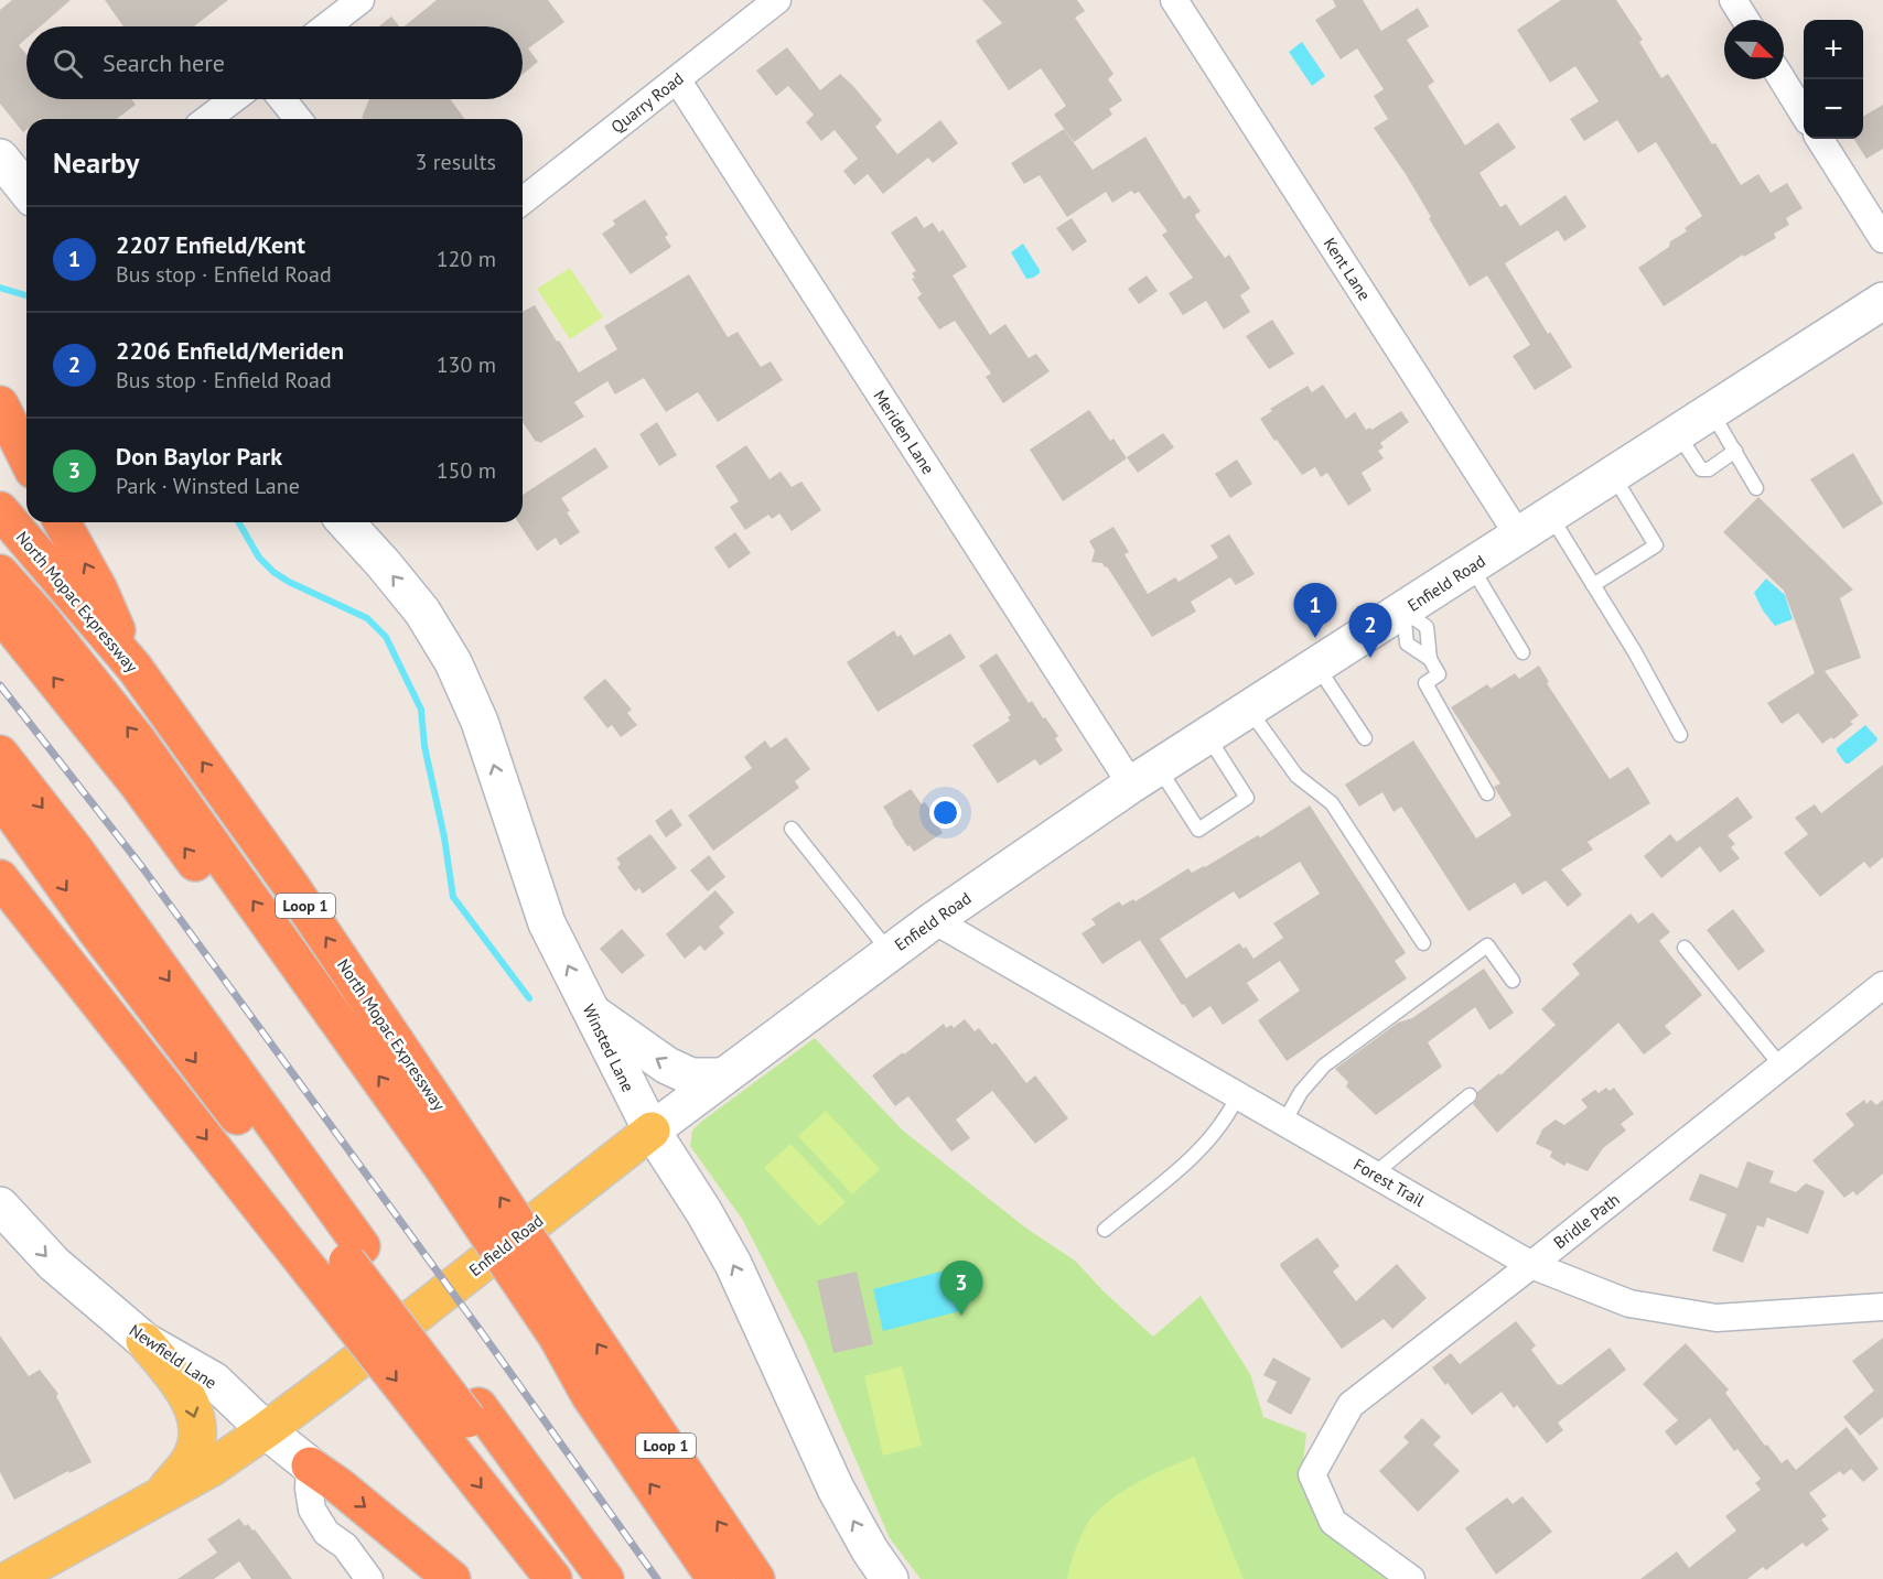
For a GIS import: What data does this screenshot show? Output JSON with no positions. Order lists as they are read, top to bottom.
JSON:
{
  "streets": {
    "highway": ["North Mopac Expressway", "Loop 1"],
    "main road": ["Enfield Road", "Winsted Lane", "Newfield Lane"],
    "street": [
      "Quarry Road",
      "Kent Lane",
      "Meriden Lane",
      "Forest Trail",
      "Bridle Path"
    ]
  },
  "crossings": [
    ["Quarry Road", "Meriden Lane"],
    ["Kent Lane", "Enfield Road"],
    ["Meriden Lane", "Enfield Road"],
    ["Enfield Road", "Winsted Lane"],
    ["Enfield Road", "Forest Trail"],
    ["Enfield Road", "Newfield Lane"],
    ["Forest Trail", "Bridle Path"]
  ],
  "one_way": ["Winsted Lane", "Newfield Lane"],
  "north": "bottom right",
  "page": {
    "map_buttons": ["+", "−"],
    "search": "Search here",
    "heading": ["Nearby", "3 results"],
    "list": [
      {
        "mark": "1",
        "name": "2207 Enfield/Kent",
        "note": "Bus stop · Enfield Road",
        "value": "120 m"
      },
      {
        "mark": "2",
        "name": "2206 Enfield/Meriden",
        "note": "Bus stop · Enfield Road",
        "value": "130 m"
      },
      {
        "mark": "3",
        "name": "Don Baylor Park",
        "note": "Park · Winsted Lane",
        "value": "150 m"
      }
    ],
    "pins": ["1", "2", "3"]
  }
}
